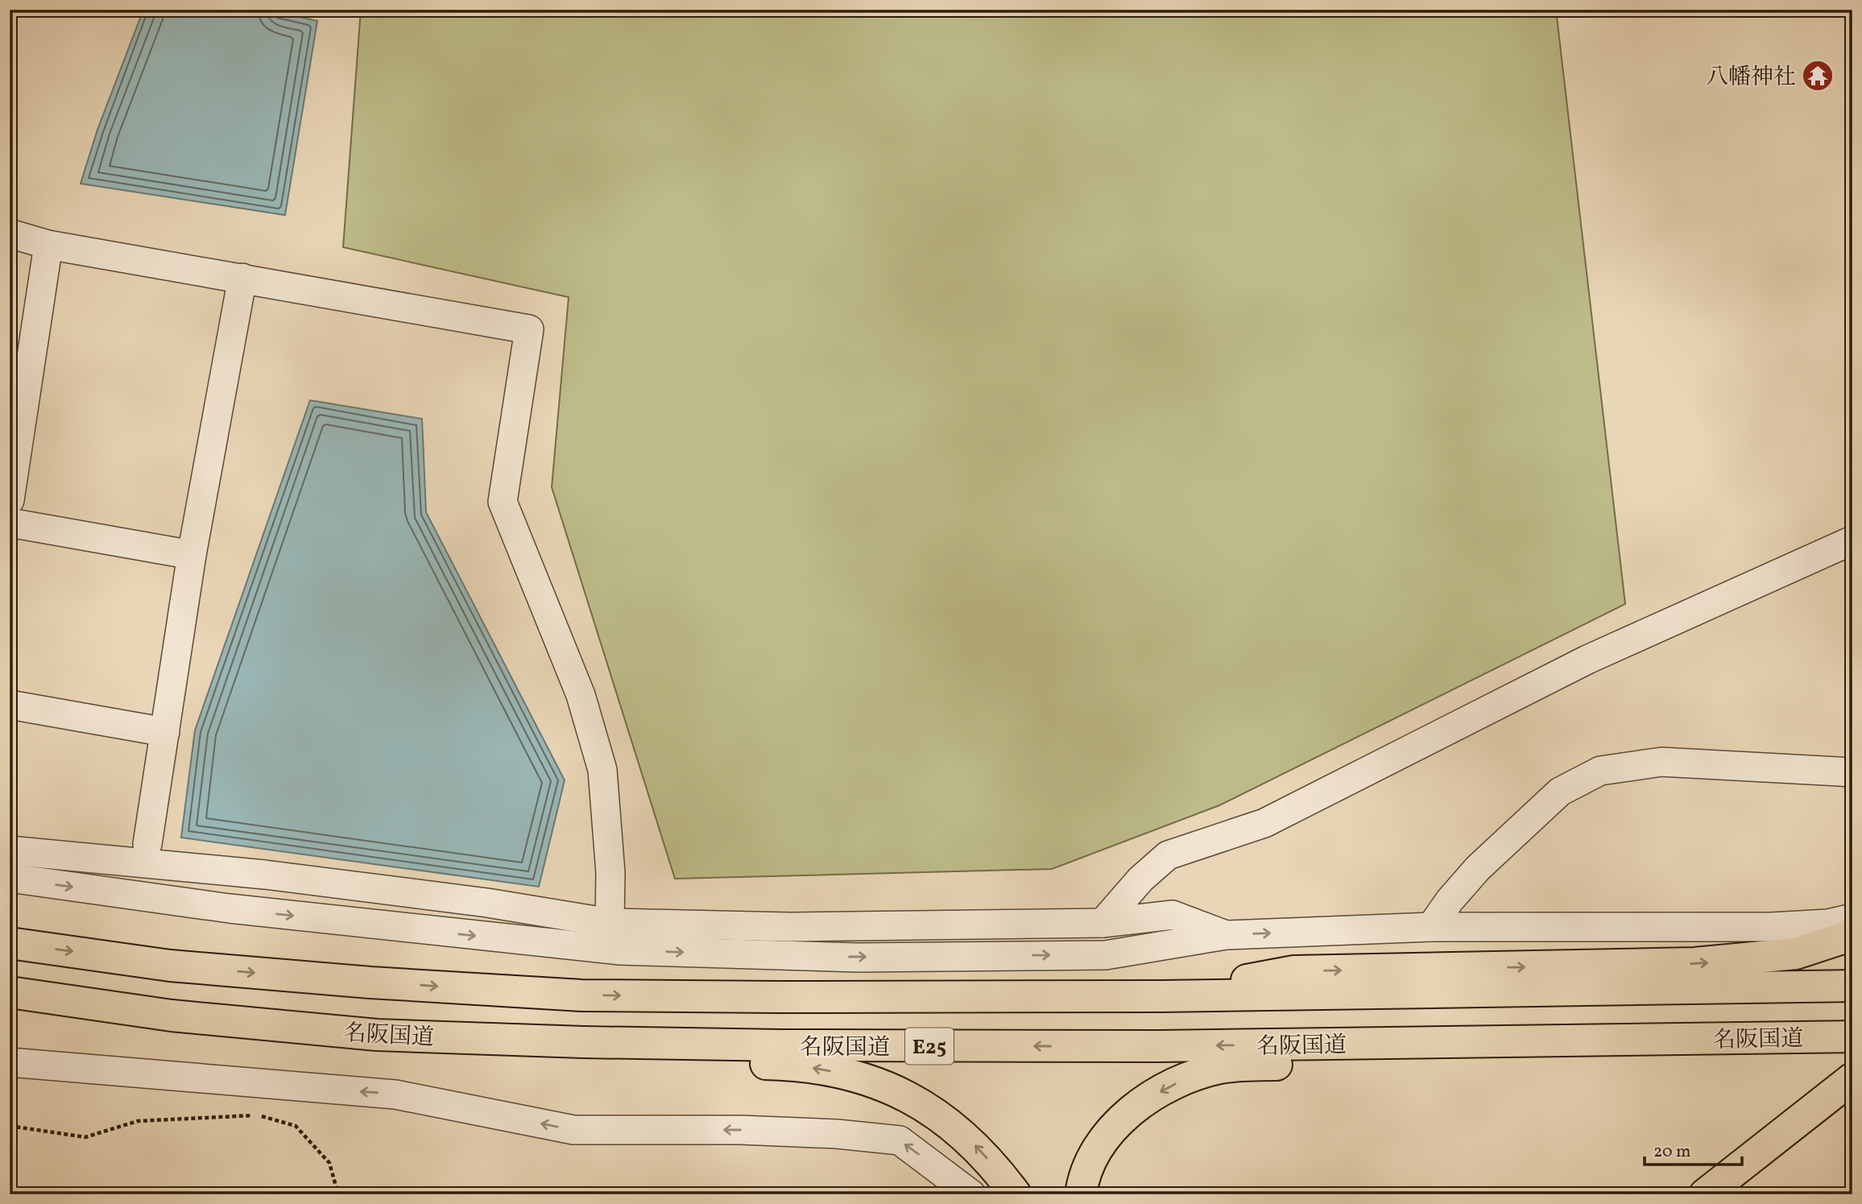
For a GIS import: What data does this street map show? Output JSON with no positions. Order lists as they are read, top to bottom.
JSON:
{
  "streets": {
    "highway": ["名阪国道", "E25"]
  },
  "places": {
    "temple": ["八幡神社"]
  },
  "scale_bar": "20 m"
}
